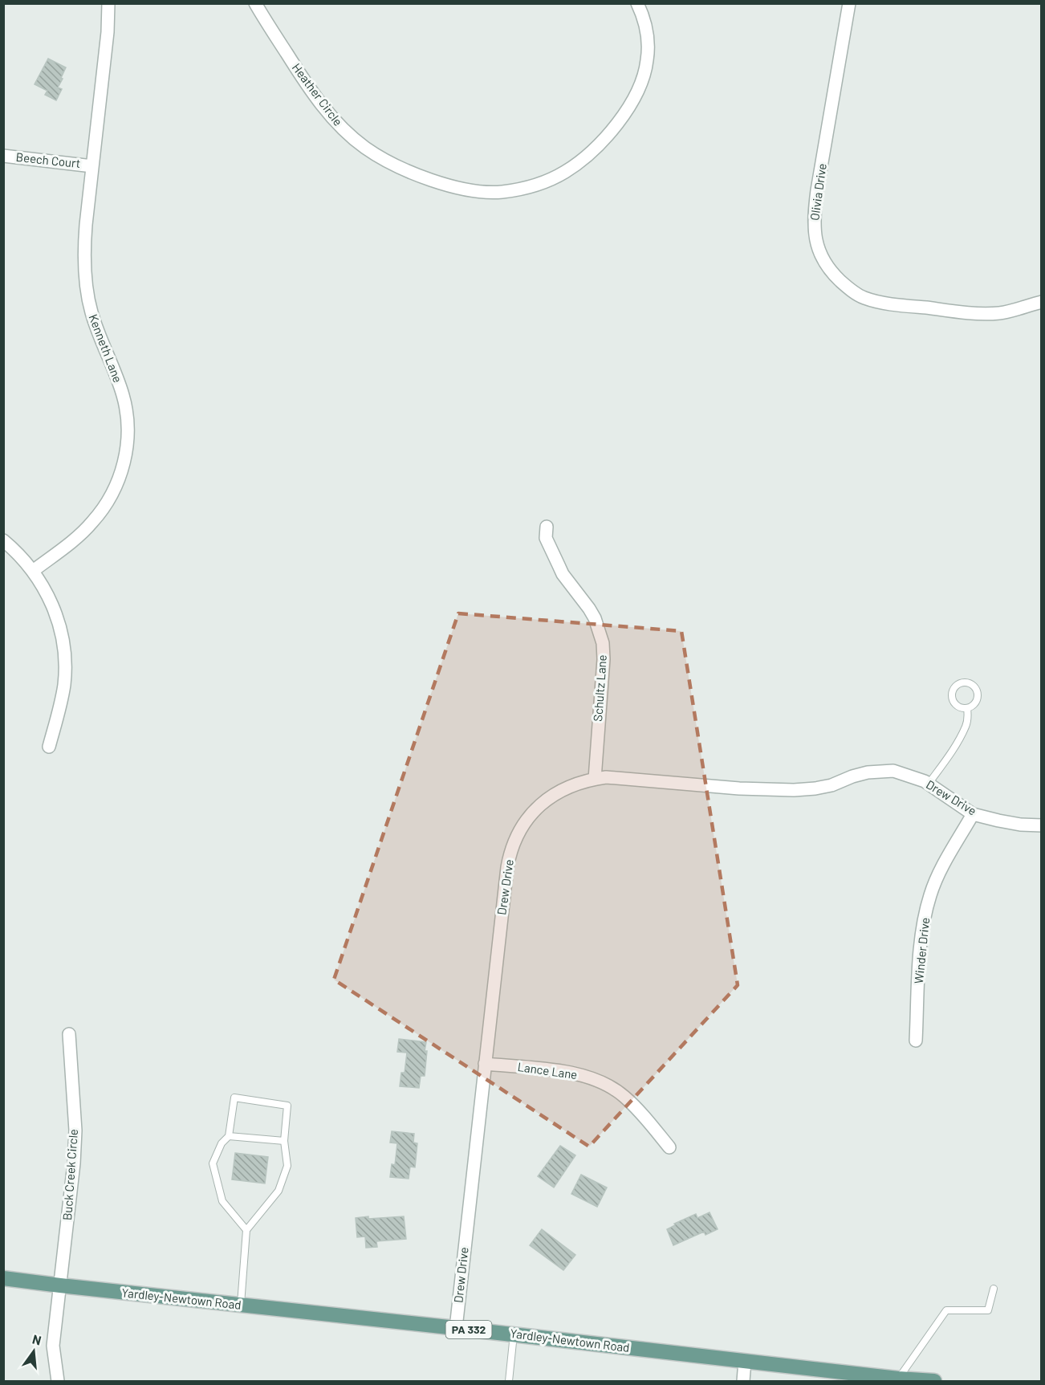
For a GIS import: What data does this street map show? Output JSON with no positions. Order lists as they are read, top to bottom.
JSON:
{
  "streets": {
    "main road": ["Yardley-Newtown Road", "PA 332"],
    "street": [
      "Heather Circle",
      "Beech Court",
      "Olivia Drive",
      "Kenneth Lane",
      "Schultz Lane",
      "Drew Drive",
      "Winder Drive",
      "Lance Lane",
      "Buck Creek Circle"
    ]
  },
  "crossings": [
    ["Beech Court", "Kenneth Lane"],
    ["Schultz Lane", "Drew Drive"],
    ["Drew Drive", "Winder Drive"],
    ["Drew Drive", "Lance Lane"],
    ["Drew Drive", "Yardley-Newtown Road"],
    ["Buck Creek Circle", "Yardley-Newtown Road"]
  ],
  "north": "top"
}
